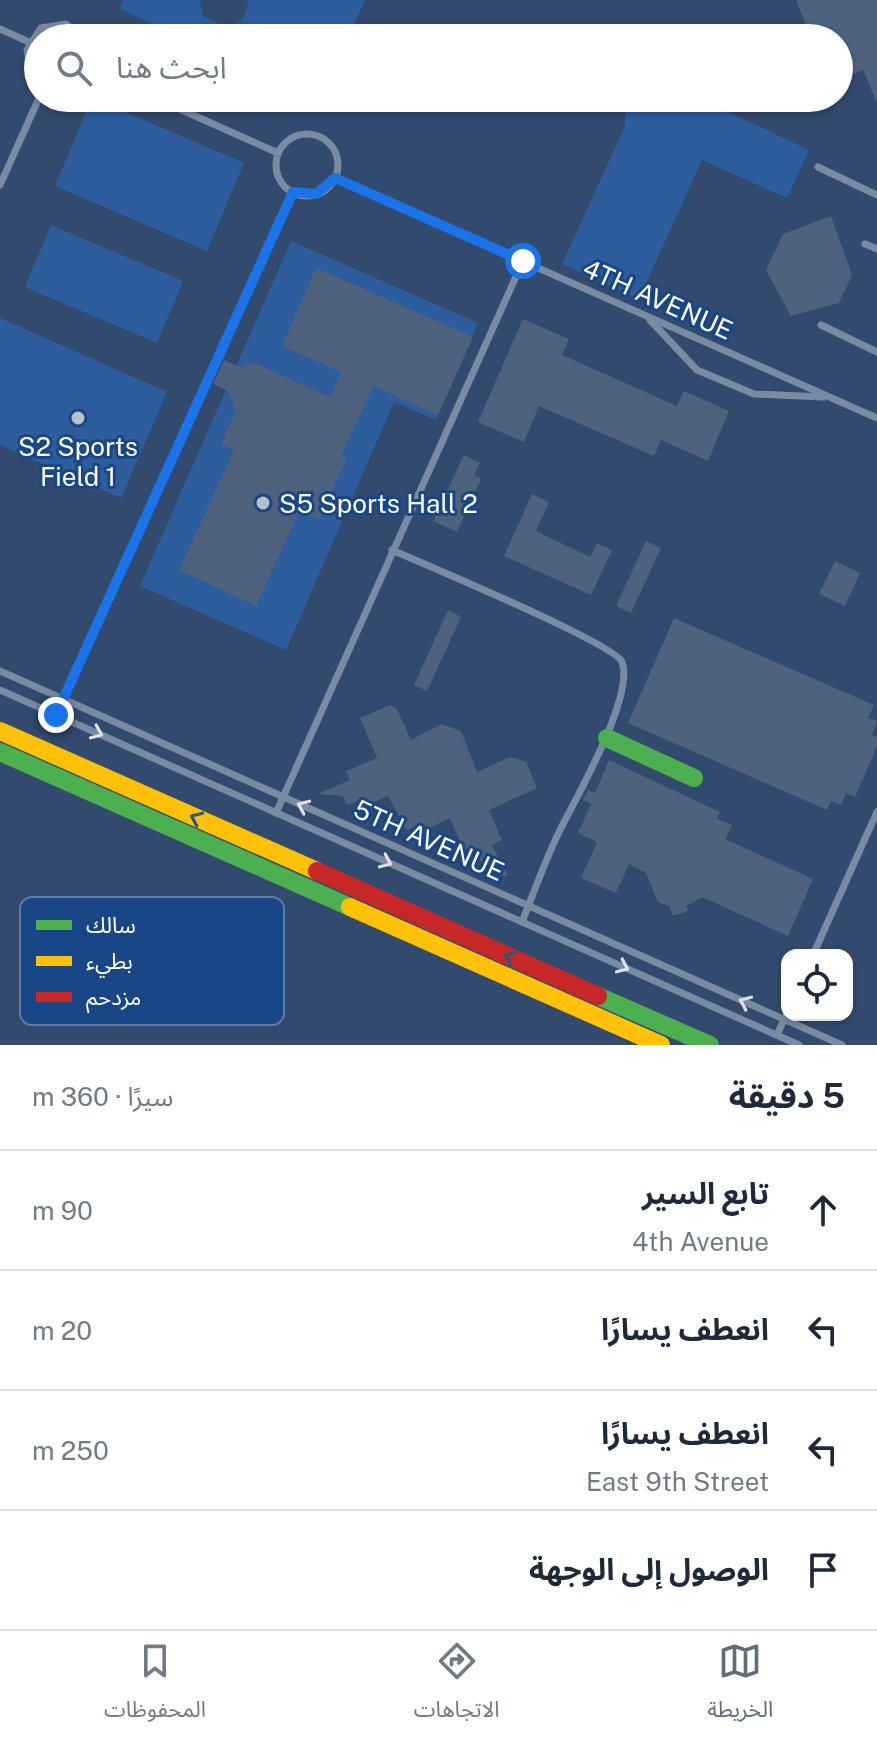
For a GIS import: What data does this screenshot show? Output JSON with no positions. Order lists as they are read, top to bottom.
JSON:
{
  "streets": {
    "lane": ["4TH AVENUE", "5TH AVENUE"]
  },
  "places": ["S2 Sports Field 1", "S5 Sports Hall 2"],
  "legend": ["سالك", "بطيء", "مزدحم"],
  "page": {
    "search": "ابحث هنا",
    "heading": ["5 دقيقة", "سيرًا · 360 m"],
    "list": [
      ["تابع السير", "4th Avenue", "90 m"],
      ["انعطف يسارًا", "20 m"],
      ["انعطف يسارًا", "East 9th Street", "250 m"],
      "الوصول إلى الوجهة"
    ],
    "nav": ["الخريطة", "الاتجاهات", "المحفوظات"]
  }
}
